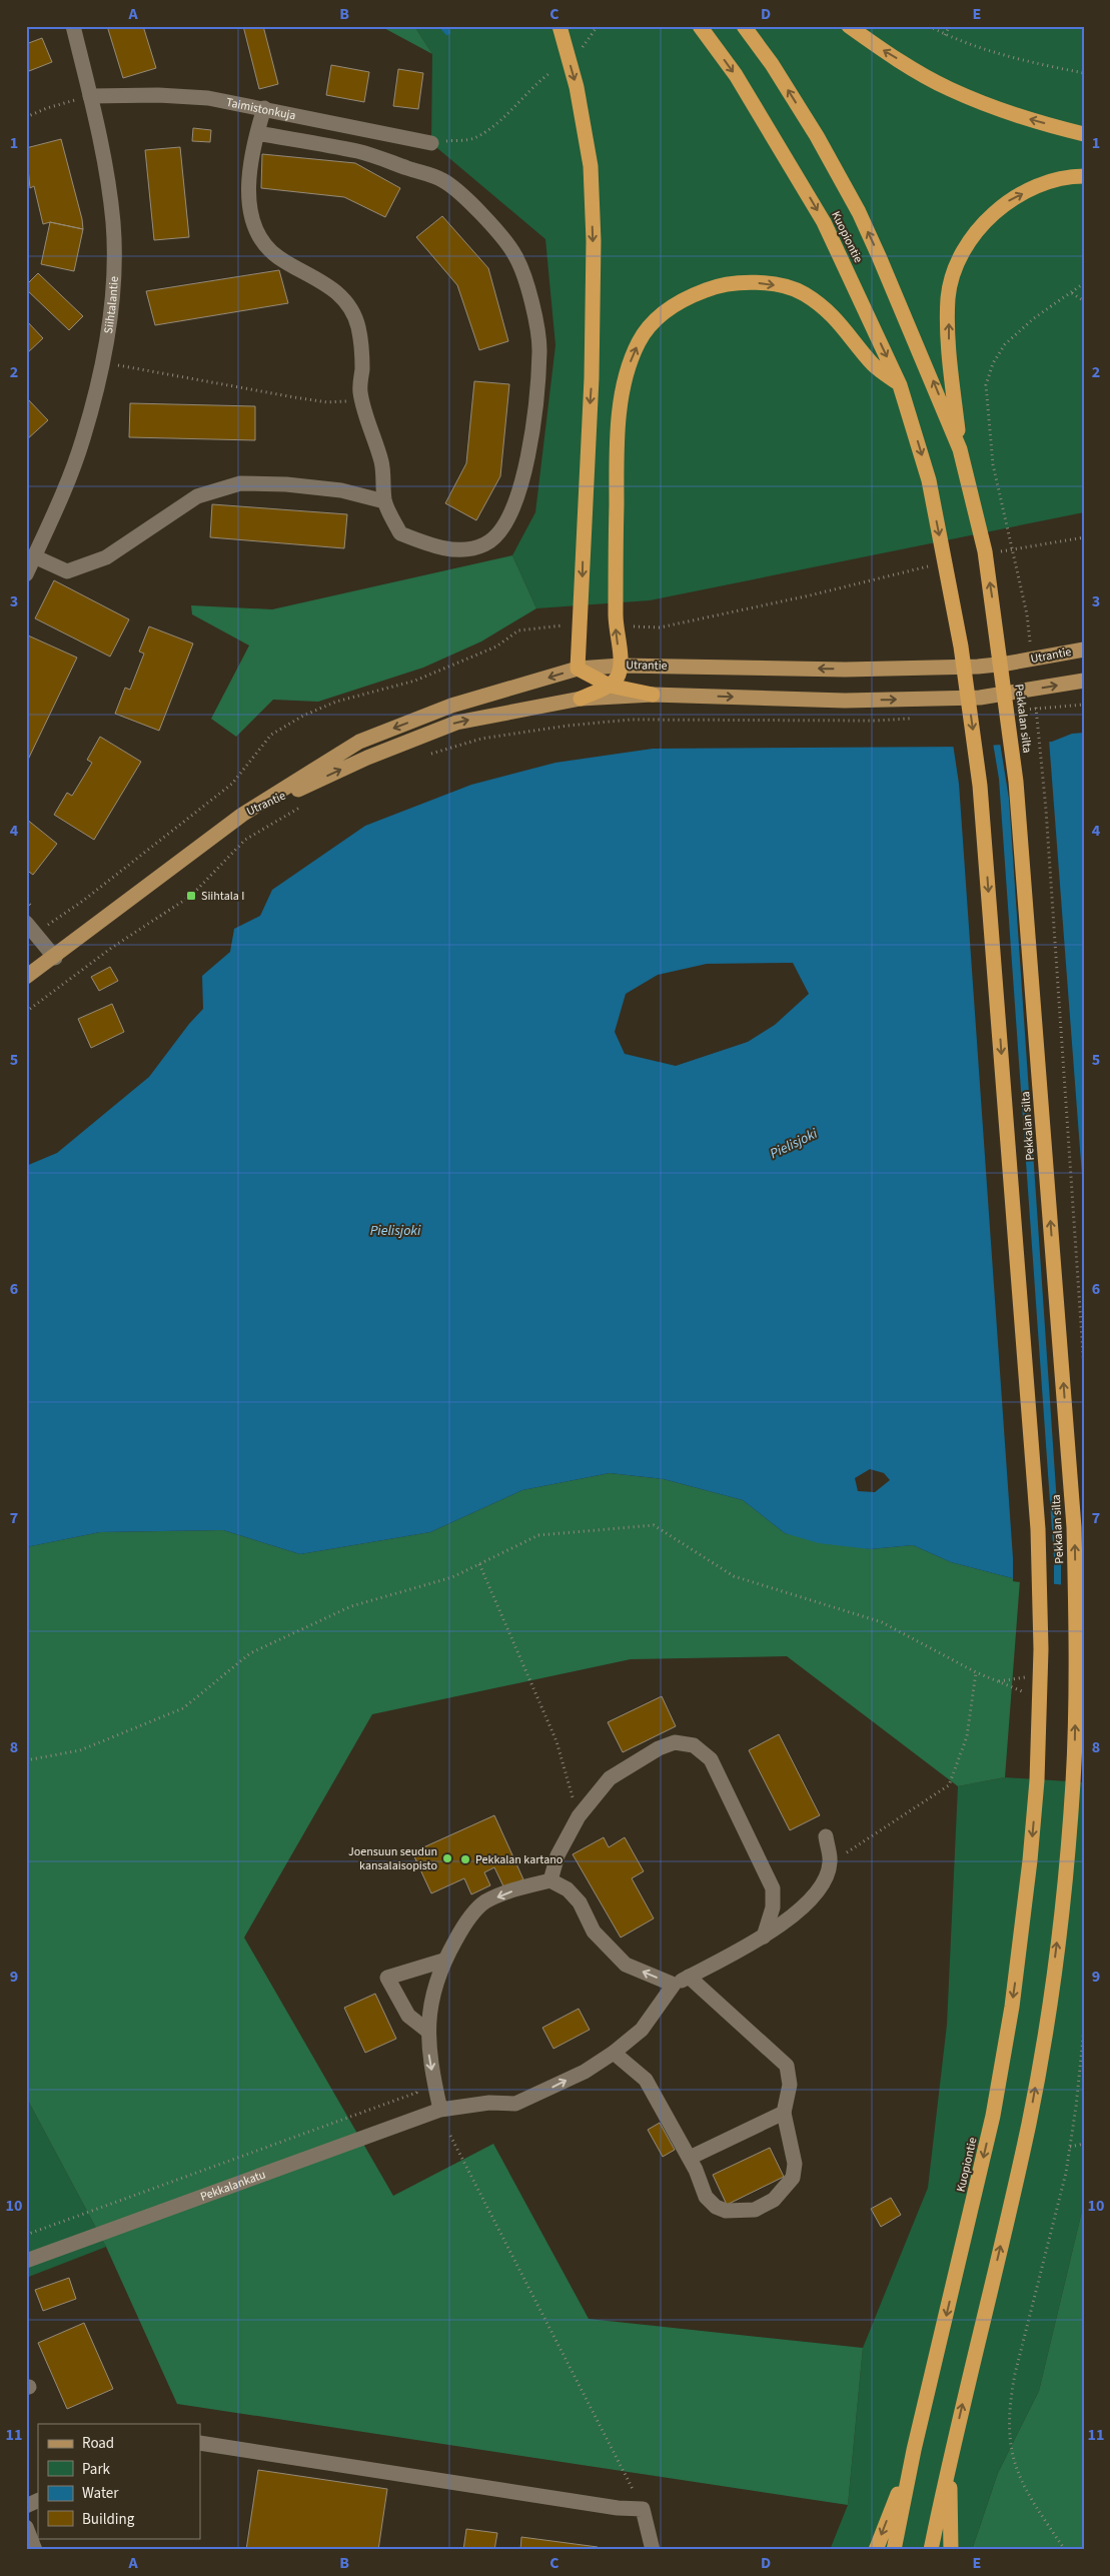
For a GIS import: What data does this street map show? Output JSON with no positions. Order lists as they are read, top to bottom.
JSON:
{
  "streets": {
    "highway": ["Kuopiontie", "Pekkalan silta"],
    "main road": ["Utrantie"],
    "street": ["Taimistonkuja", "Siihtalantie", "Pekkalankatu"]
  },
  "crossings": [
    ["Taimistonkuja", "Siihtalantie"],
    ["Kuopiontie", "Pekkalan silta"]
  ],
  "water": ["Pielisjoki"],
  "places": {
    "transit": ["Siihtala I"],
    "other": ["Joensuun seudun kansalaisopisto", "Pekkalan kartano"]
  },
  "legend": [
    "Road",
    "Park",
    "Water",
    "Building"
  ],
  "grid": {
    "columns": [
      "A",
      "B",
      "C",
      "D",
      "E"
    ],
    "rows": [
      "1",
      "2",
      "3",
      "4",
      "5",
      "6",
      "7",
      "8",
      "9",
      "10",
      "11"
    ]
  }
}
